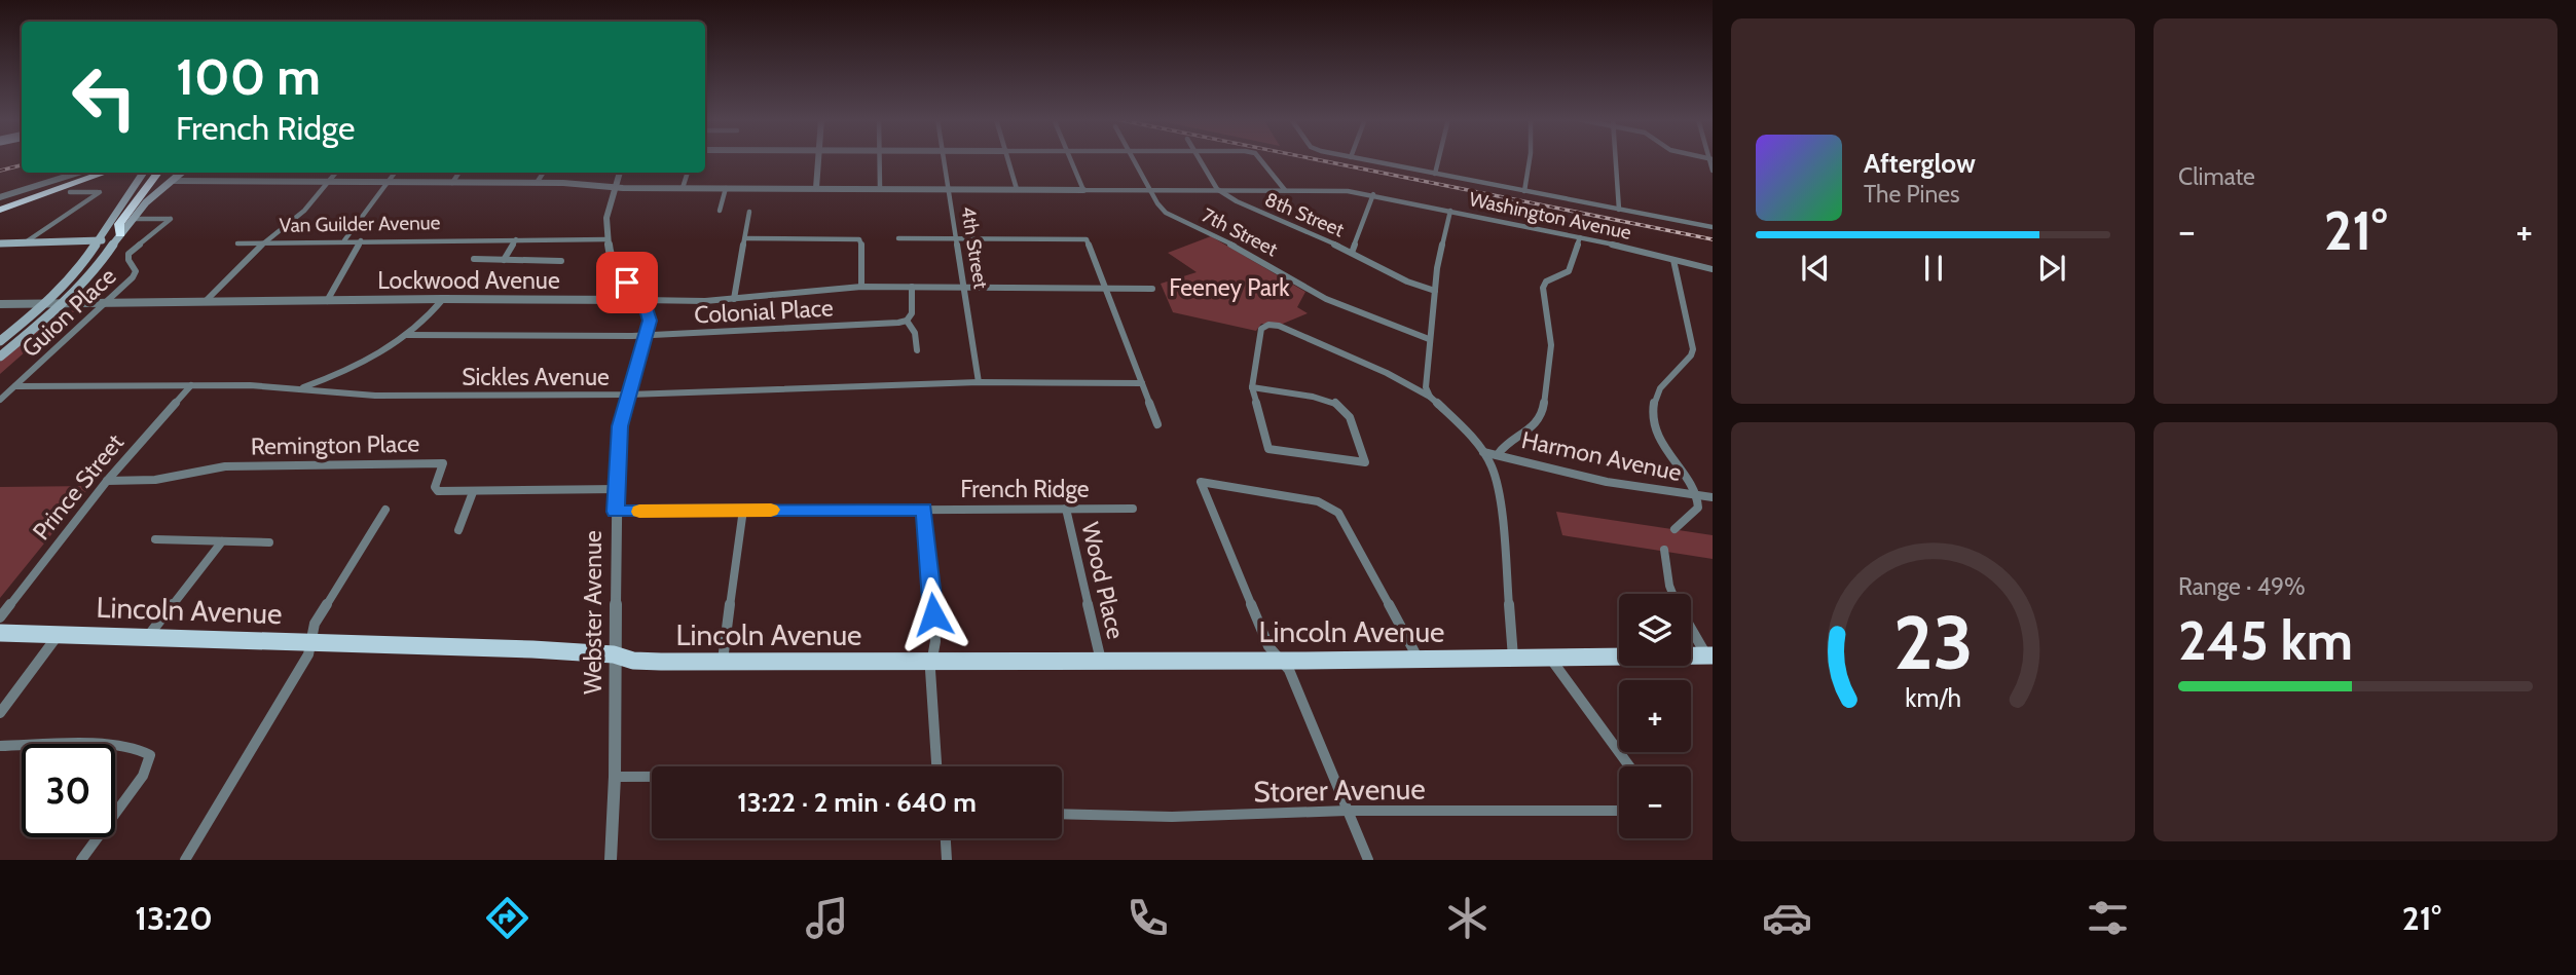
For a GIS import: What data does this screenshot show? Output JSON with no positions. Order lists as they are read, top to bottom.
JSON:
{
  "streets": {
    "main road": ["Lincoln Avenue"],
    "street": [
      "8th Street",
      "Washington Avenue",
      "Van Guilder Avenue",
      "7th Street",
      "4th Street",
      "Lockwood Avenue",
      "Colonial Place",
      "Guion Place",
      "Sickles Avenue",
      "Remington Place",
      "Harmon Avenue",
      "Prince Street",
      "French Ridge",
      "Wood Place",
      "Webster Avenue",
      "Storer Avenue"
    ]
  },
  "crossings": [
    ["8th Street", "Washington Avenue"],
    ["Washington Avenue", "7th Street"],
    ["Washington Avenue", "4th Street"],
    ["4th Street", "Lockwood Avenue"],
    ["4th Street", "Sickles Avenue"],
    ["Lockwood Avenue", "Guion Place"],
    ["Lockwood Avenue", "Webster Avenue"],
    ["Colonial Place", "Webster Avenue"],
    ["Guion Place", "Sickles Avenue"],
    ["Sickles Avenue", "Prince Street"],
    ["Sickles Avenue", "Webster Avenue"],
    ["Remington Place", "Prince Street"],
    ["Remington Place", "Webster Avenue"],
    ["French Ridge", "Wood Place"],
    ["French Ridge", "Webster Avenue"],
    ["Wood Place", "Lincoln Avenue"],
    ["Lincoln Avenue", "Webster Avenue"]
  ],
  "parks": ["Feeney Park"],
  "page": {
    "tile": [
      "Climate",
      ["Range · 49%", "245 km"]
    ],
    "turn": ["100 m", "French Ridge"],
    "song": ["Afterglow", "The Pines"],
    "heat": ["−", "21°", "+"],
    "map_buttons": ["+", "−"],
    "limit": "30",
    "trip": "13:22 · 2 min · 640 m",
    "tabs": ["13:20", "21°"],
    "gauge": ["23", "km/h"]
  }
}
